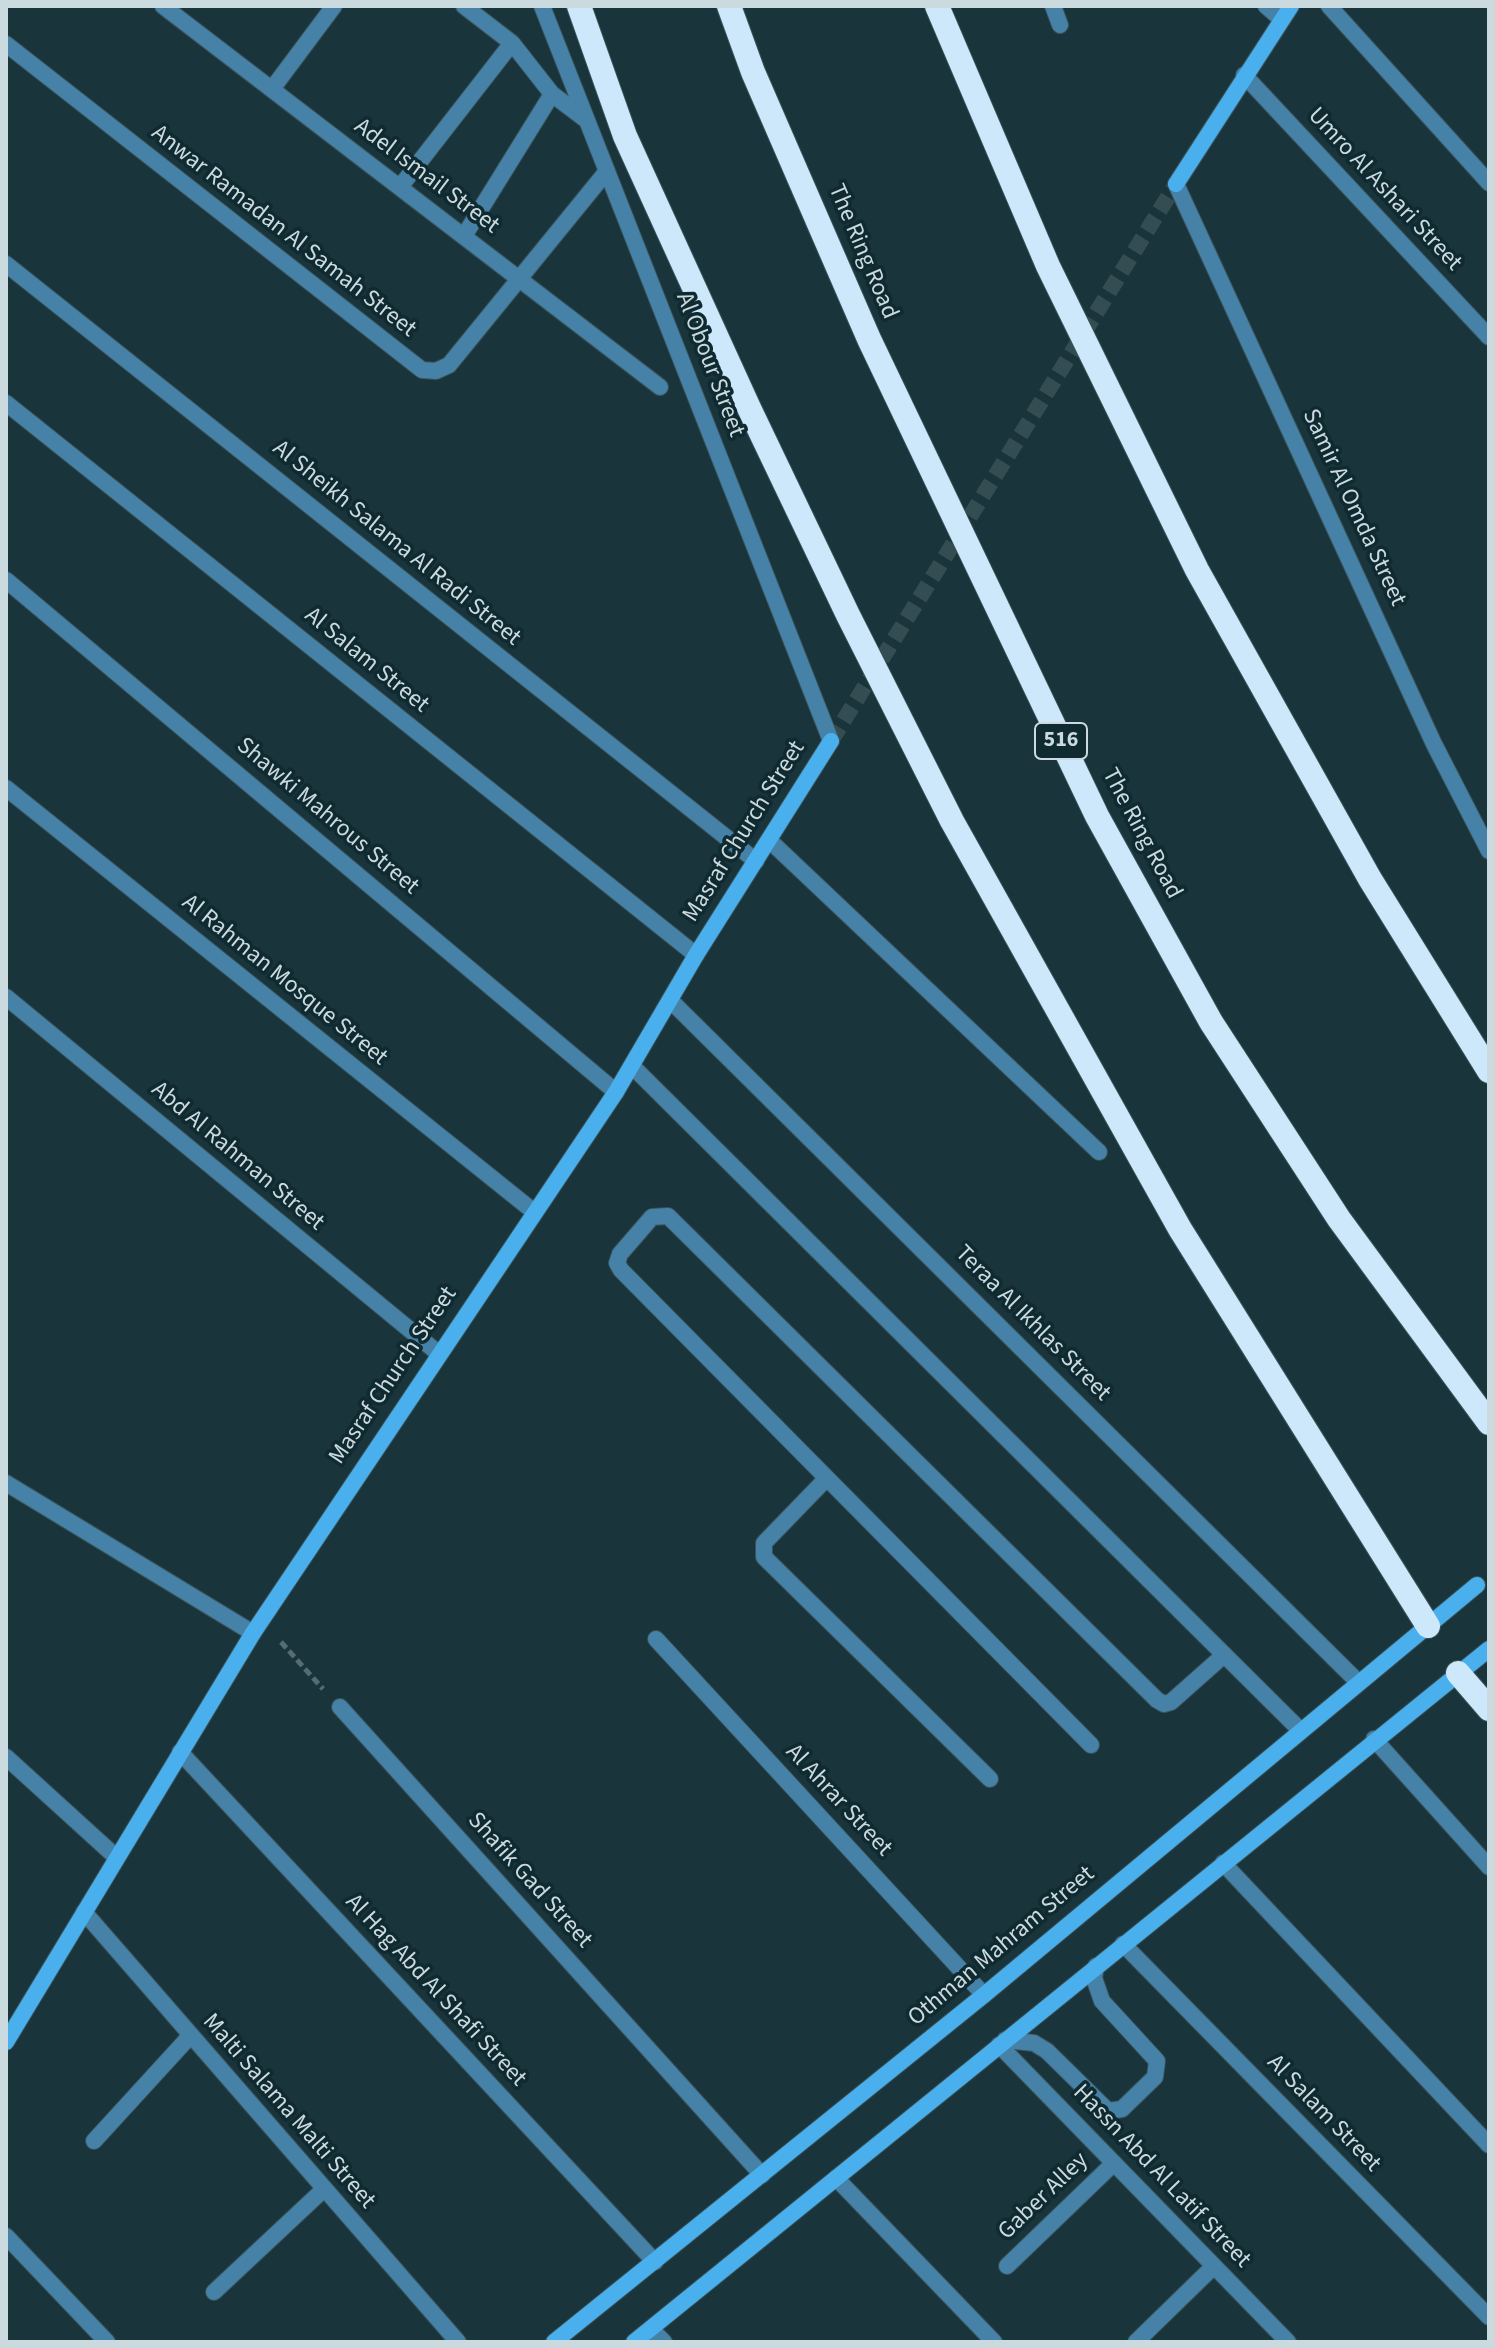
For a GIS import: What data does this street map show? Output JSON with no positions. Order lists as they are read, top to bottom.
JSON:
{
  "streets": {
    "highway": ["The Ring Road", "516"],
    "main road": ["Masraf Church Street", "Othman Mahram Street"],
    "street": [
      "Adel Ismail Street",
      "Umro Al Ashari Street",
      "Anwar Ramadan Al Samah Street",
      "Al Obour Street",
      "Samir Al Omda Street",
      "Al Sheikh Salama Al Radi Street",
      "Al Salam Street",
      "Shawki Mahrous Street",
      "Al Rahman Mosque Street",
      "Abd Al Rahman Street",
      "Teraa Al Ikhlas Street",
      "Al Ahrar Street",
      "Shafik Gad Street",
      "Al Hag Abd Al Shafi Street",
      "Malti Salama Malti Street",
      "Hassn Abd Al Latif Street",
      "Gaber Alley"
    ]
  },
  "crossings": [
    ["Adel Ismail Street", "Anwar Ramadan Al Samah Street"],
    ["Anwar Ramadan Al Samah Street", "Al Obour Street"],
    ["Al Obour Street", "Masraf Church Street"],
    ["Al Sheikh Salama Al Radi Street", "Masraf Church Street"],
    ["Al Salam Street", "Masraf Church Street"],
    ["Shawki Mahrous Street", "Masraf Church Street"],
    ["Masraf Church Street", "Al Rahman Mosque Street"],
    ["Masraf Church Street", "Abd Al Rahman Street"],
    ["Masraf Church Street", "Teraa Al Ikhlas Street"],
    ["Masraf Church Street", "Al Hag Abd Al Shafi Street"],
    ["Masraf Church Street", "Malti Salama Malti Street"],
    ["Teraa Al Ikhlas Street", "Othman Mahram Street"],
    ["Al Ahrar Street", "Othman Mahram Street"],
    ["Shafik Gad Street", "Othman Mahram Street"],
    ["Othman Mahram Street", "Al Hag Abd Al Shafi Street"],
    ["Hassn Abd Al Latif Street", "Gaber Alley"]
  ]
}
